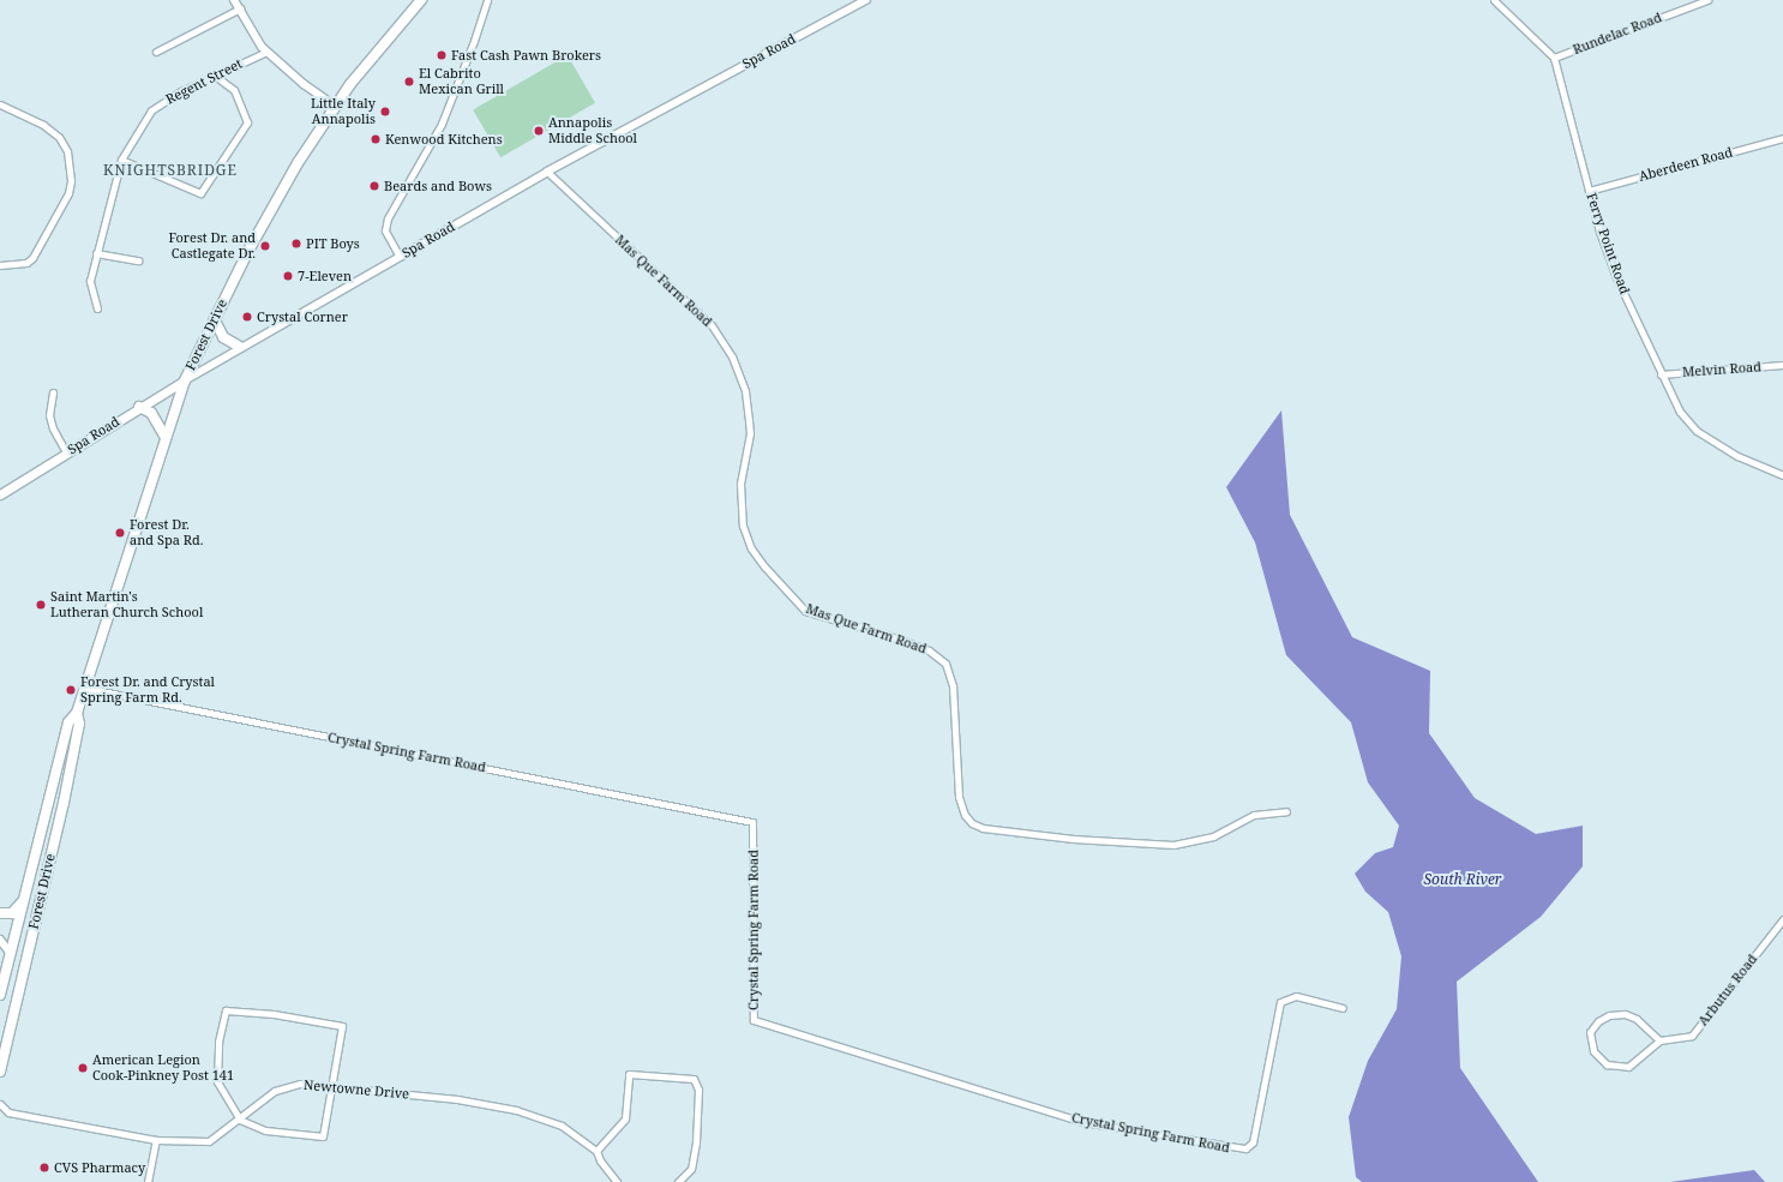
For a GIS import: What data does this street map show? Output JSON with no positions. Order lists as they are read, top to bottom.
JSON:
{
  "streets": {
    "main road": ["Spa Road", "Forest Drive"],
    "street": [
      "Rundelac Road",
      "Regent Street",
      "Aberdeen Road",
      "Ferry Point Road",
      "Mas Que Farm Road",
      "Melvin Road",
      "Crystal Spring Farm Road",
      "Arbutus Road",
      "Newtowne Drive"
    ]
  },
  "crossings": [
    ["Rundelac Road", "Ferry Point Road"],
    ["Spa Road", "Mas Que Farm Road"],
    ["Spa Road", "Forest Drive"],
    ["Aberdeen Road", "Ferry Point Road"],
    ["Ferry Point Road", "Melvin Road"],
    ["Forest Drive", "Crystal Spring Farm Road"]
  ],
  "districts": ["KNIGHTSBRIDGE"],
  "water": ["South River"],
  "places": [
    "Fast Cash Pawn Brokers",
    "El Cabrito Mexican Grill",
    "Little Italy Annapolis",
    "Annapolis Middle School",
    "Kenwood Kitchens",
    "Beards and Bows",
    "PIT Boys",
    "Forest Dr. and Castlegate Dr.",
    "7-Eleven",
    "Crystal Corner",
    "Forest Dr. and Spa Rd.",
    "Saint Martin's Lutheran Church School",
    "Forest Dr. and Crystal Spring Farm Rd.",
    "American Legion Cook-Pinkney Post 141",
    "CVS Pharmacy"
  ]
}
